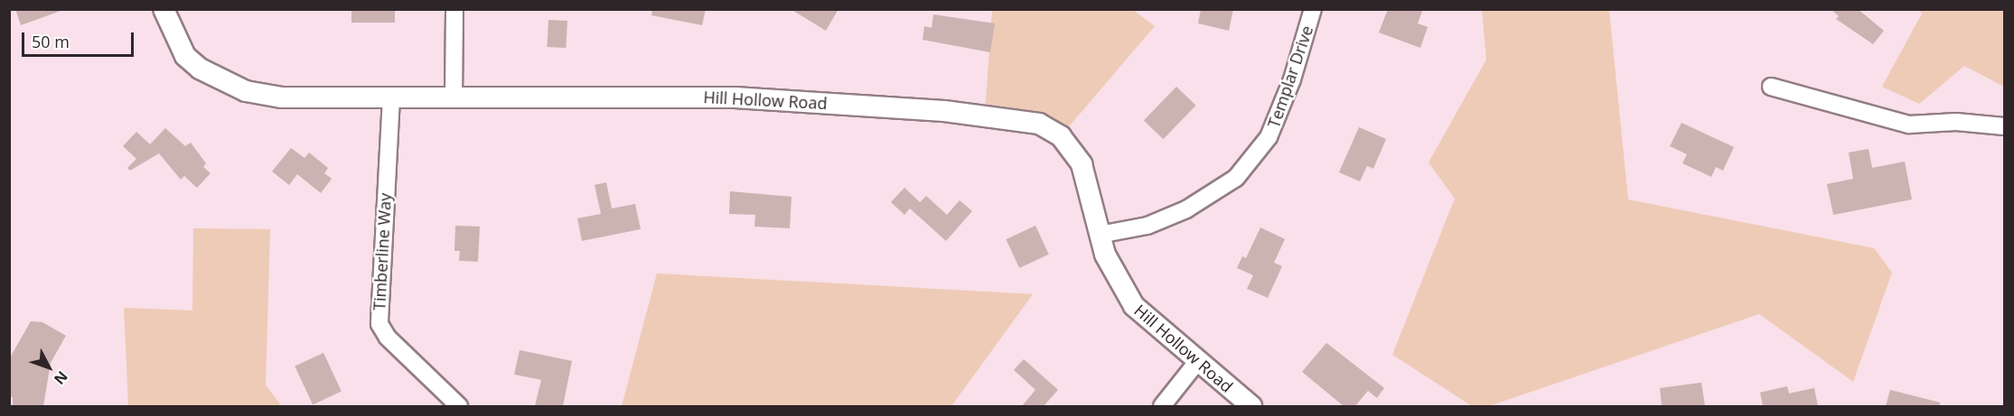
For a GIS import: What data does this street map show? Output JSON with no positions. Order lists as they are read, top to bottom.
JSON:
{
  "streets": {
    "street": ["Templar Drive", "Hill Hollow Road", "Timberline Way"]
  },
  "crossings": [
    ["Templar Drive", "Hill Hollow Road"],
    ["Hill Hollow Road", "Timberline Way"]
  ],
  "scale_bar": "50 m",
  "north": "bottom right"
}
